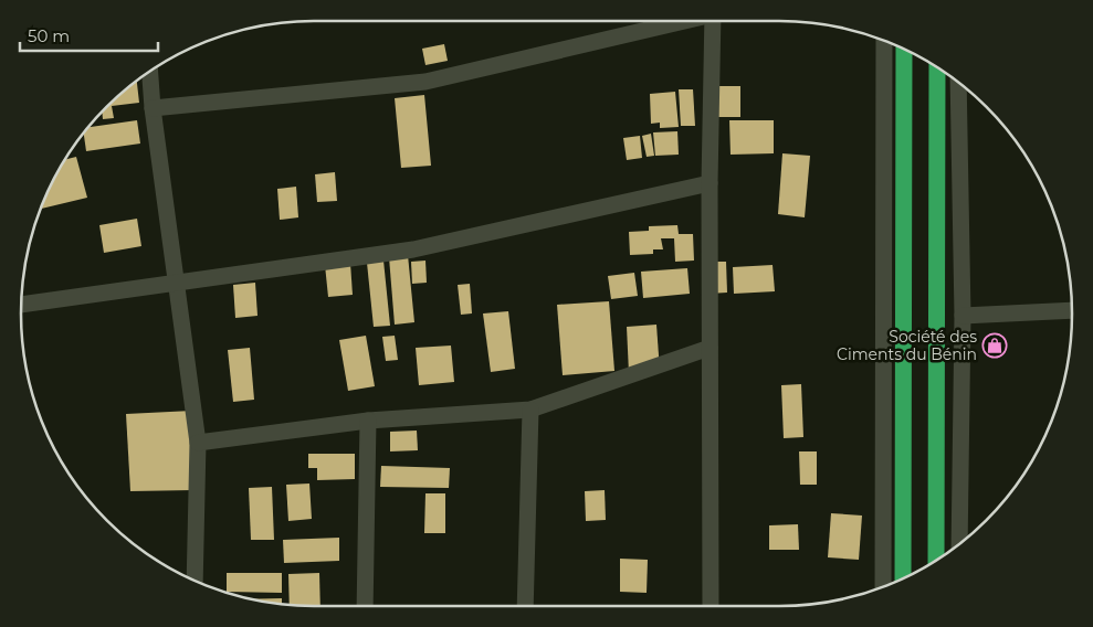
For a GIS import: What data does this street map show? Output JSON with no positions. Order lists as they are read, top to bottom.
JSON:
{
  "places": {
    "shop": ["Société des Ciments du Bénin"]
  },
  "scale_bar": "50 m"
}
